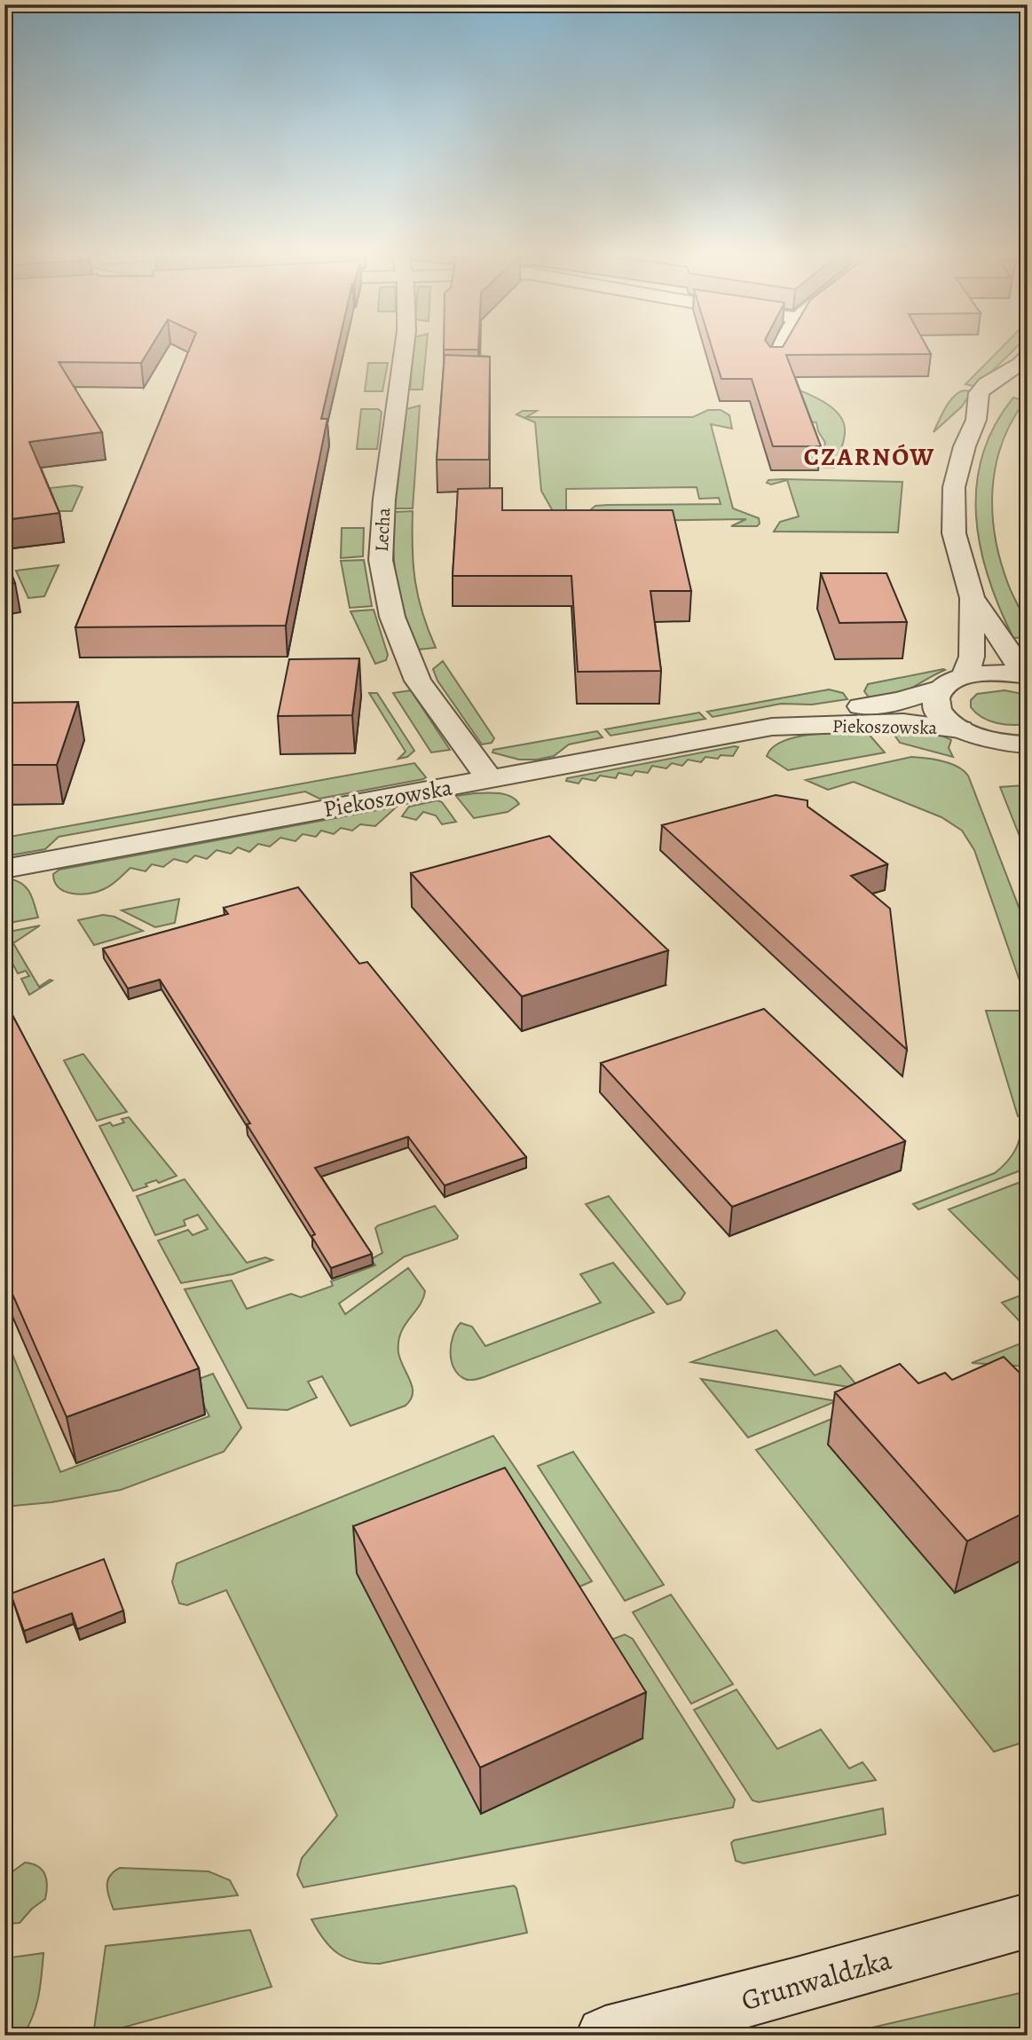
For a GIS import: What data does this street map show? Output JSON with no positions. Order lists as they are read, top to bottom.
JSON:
{
  "streets": {
    "street": ["Lecha", "Piekoszowska", "Grunwaldzka"]
  },
  "crossings": [
    ["Lecha", "Piekoszowska"]
  ],
  "districts": ["CZARNÓW"]
}
